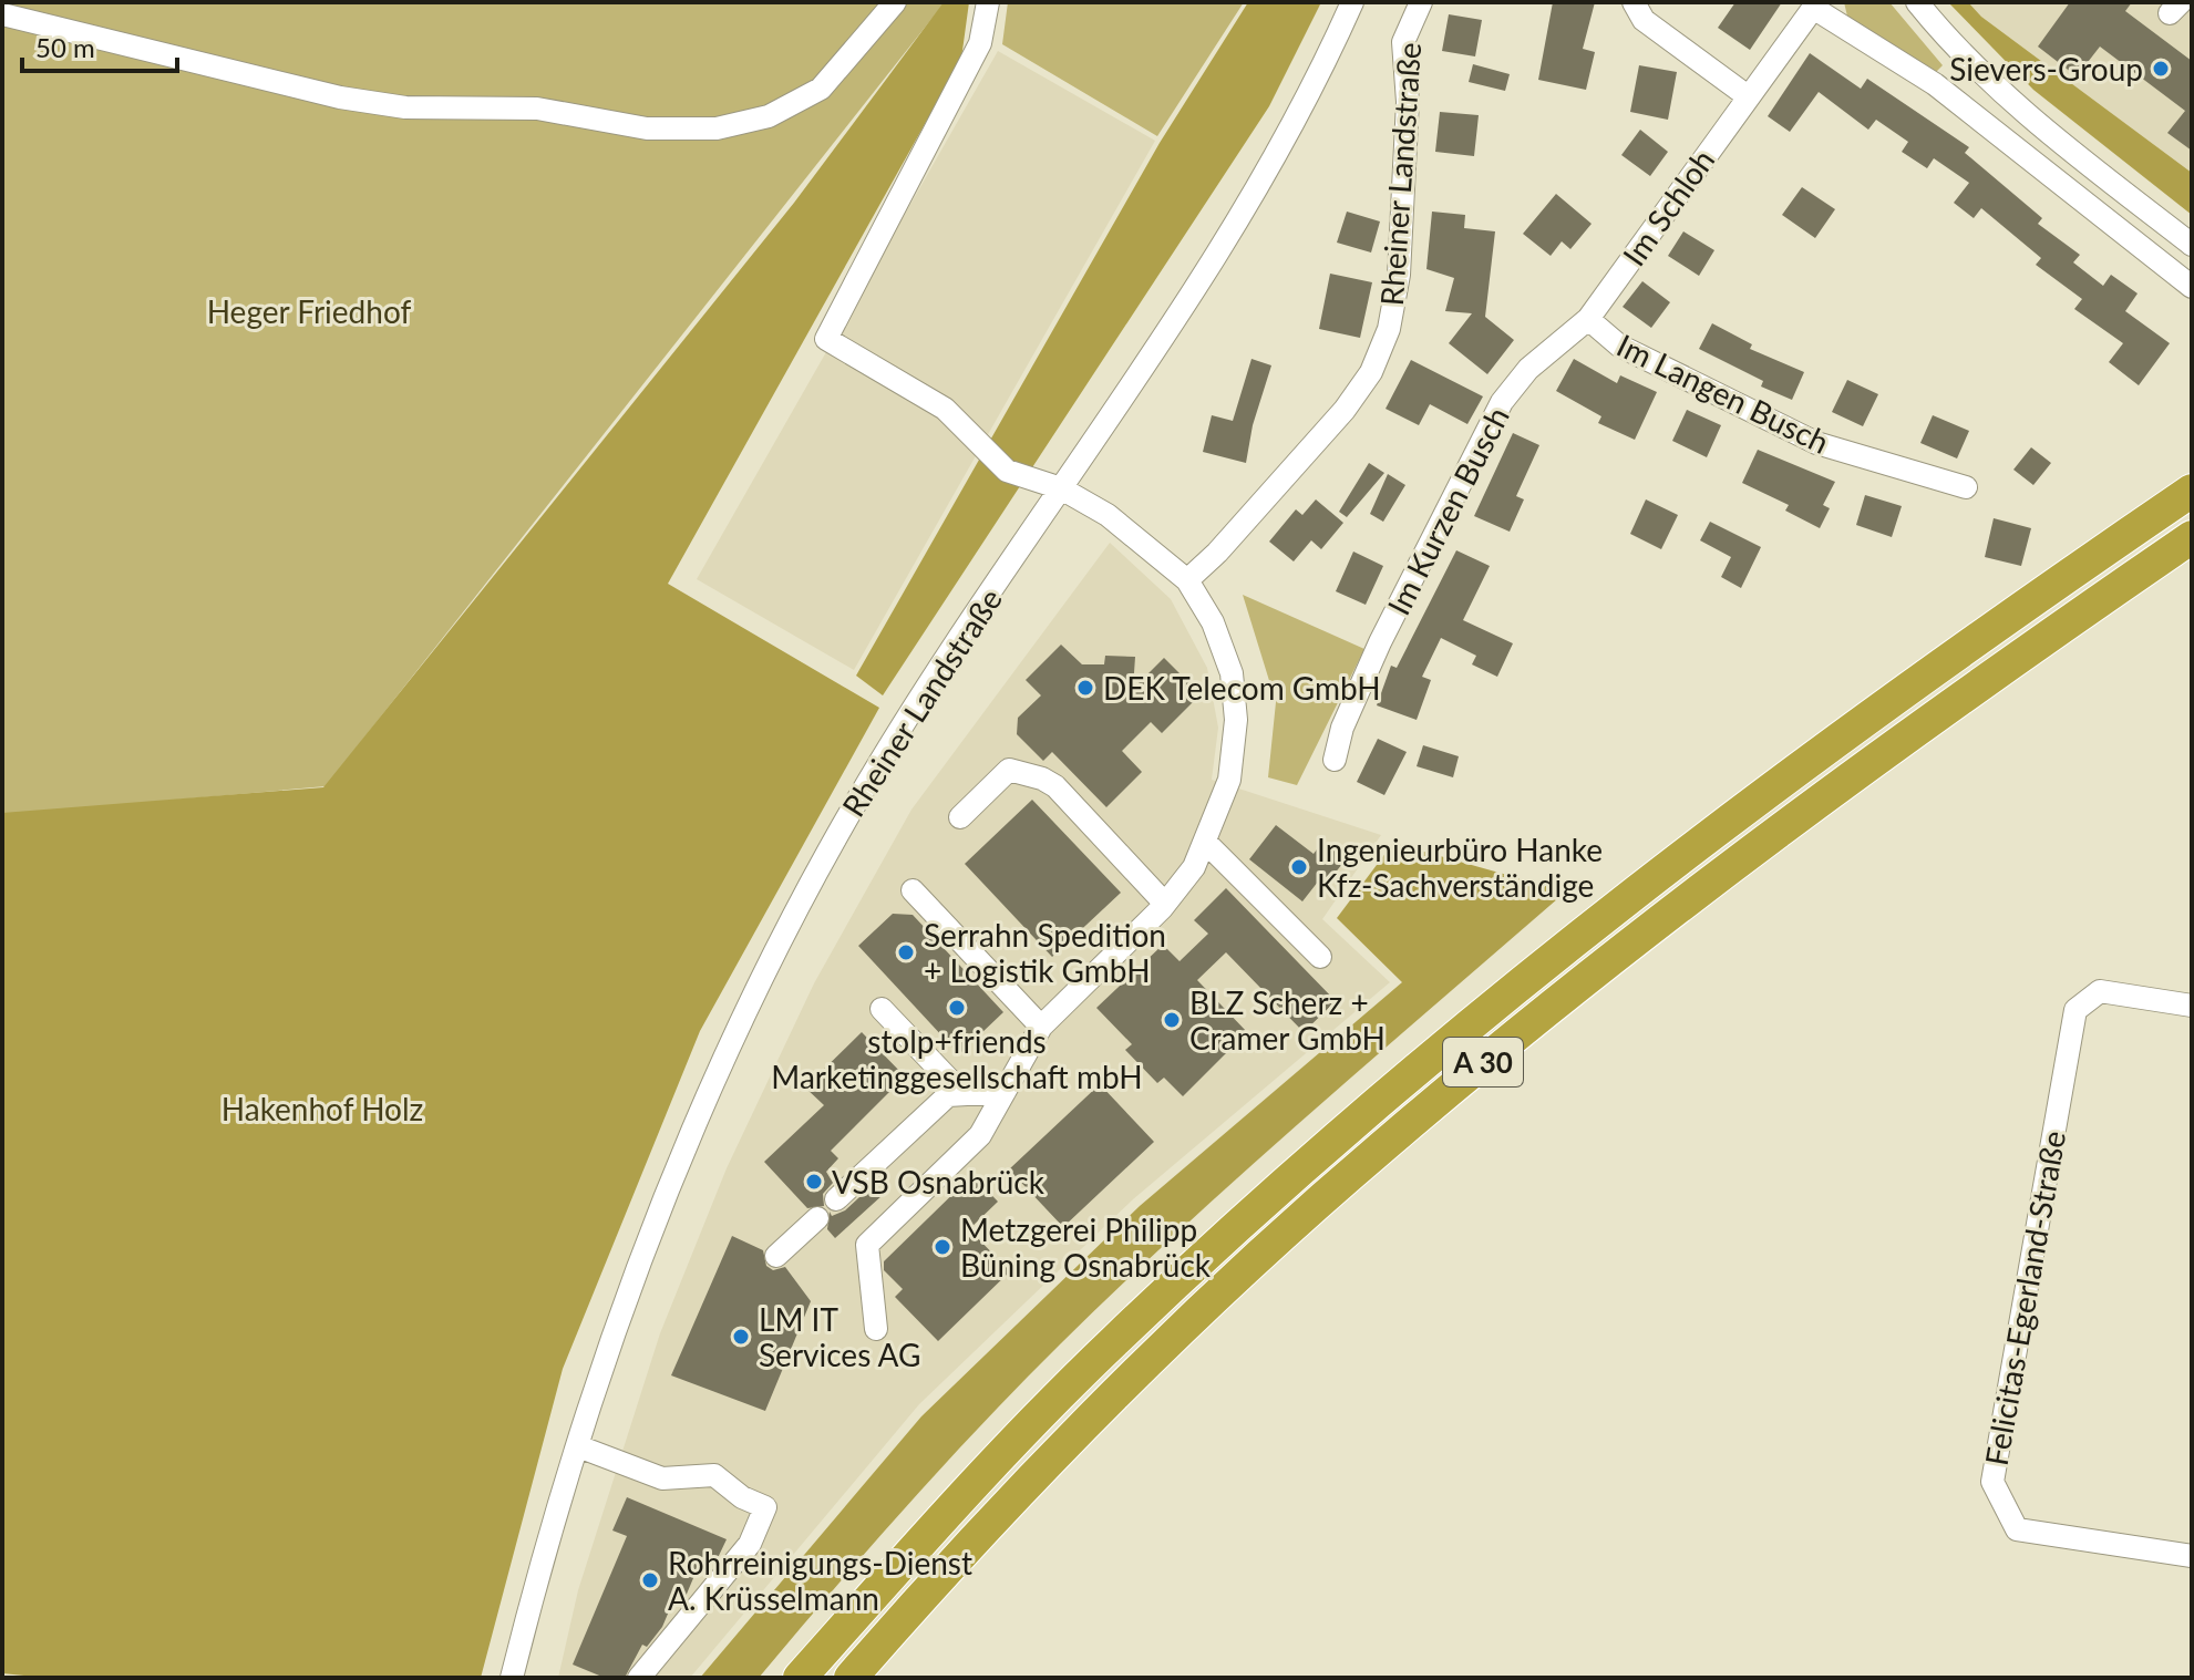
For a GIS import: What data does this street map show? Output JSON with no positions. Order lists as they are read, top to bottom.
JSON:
{
  "streets": {
    "highway": ["A 30"],
    "street": [
      "Rheiner Landstraße",
      "Im Schloh",
      "Im Langen Busch",
      "Im Kurzen Busch",
      "Felicitas-Egerland-Straße"
    ]
  },
  "crossings": [
    ["Im Schloh", "Im Langen Busch"],
    ["Im Schloh", "Im Kurzen Busch"],
    ["Im Langen Busch", "Im Kurzen Busch"]
  ],
  "parks": ["Heger Friedhof", "Hakenhof Holz"],
  "places": [
    "Sievers-Group",
    "DEK Telecom GmbH",
    "Ingenieurbüro Hanke Kfz-Sachverständige",
    "Serrahn Spedition + Logistik GmbH",
    "stolp+friends Marketinggesellschaft mbH",
    "BLZ Scherz + Cramer GmbH",
    "VSB Osnabrück",
    "Metzgerei Philipp Büning Osnabrück",
    "LM IT Services AG",
    "Rohrreinigungs-Dienst A. Krüsselmann"
  ],
  "scale_bar": "50 m"
}
